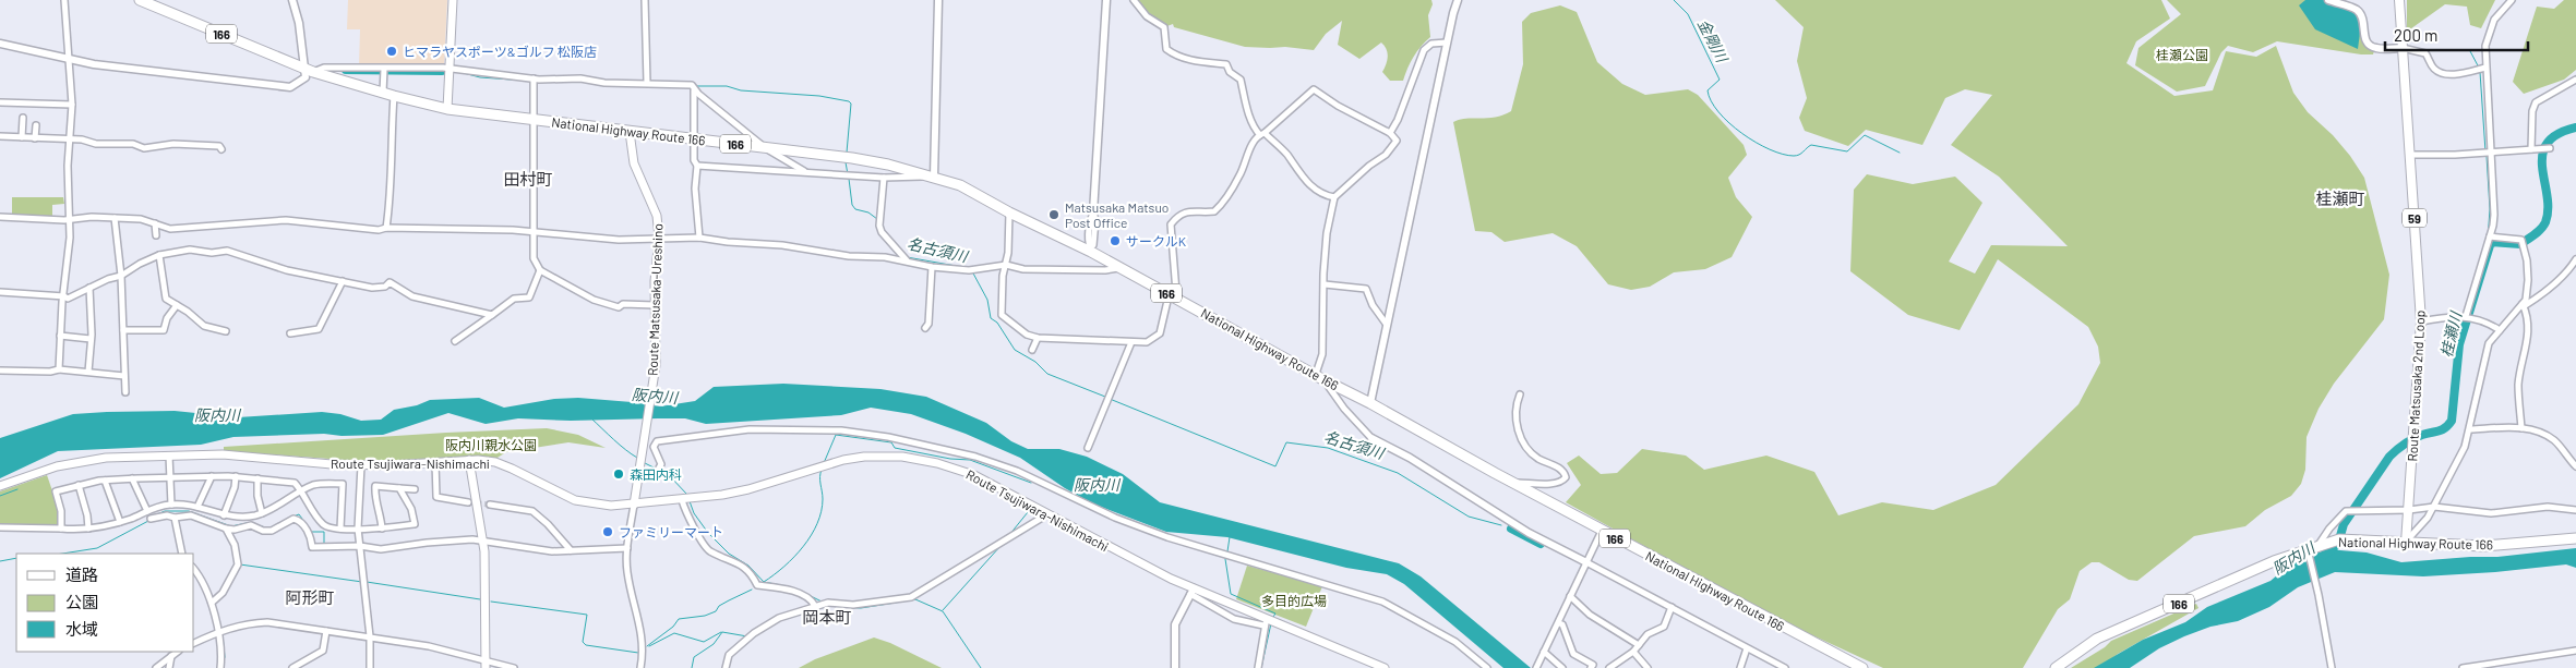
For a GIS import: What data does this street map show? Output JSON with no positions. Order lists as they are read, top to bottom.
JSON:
{
  "streets": {
    "highway": ["166", "National Highway Route 166"],
    "main road": [
      "59",
      "Route Matsusaka-Ureshino",
      "Route Matsusaka 2nd Loop",
      "Route Tsujiwara-Nishimachi"
    ]
  },
  "crossings": [
    ["National Highway Route 166", "Route Matsusaka-Ureshino"],
    ["National Highway Route 166", "Route Matsusaka 2nd Loop"],
    ["Route Matsusaka-Ureshino", "Route Tsujiwara-Nishimachi"]
  ],
  "districts": [
    "田村町",
    "桂瀬町",
    "阿形町",
    "岡本町"
  ],
  "water": [
    "金剛川",
    "名古須川",
    "桂瀬川",
    "阪内川"
  ],
  "parks": ["桂瀬公園", "阪内川親水公園", "多目的広場"],
  "places": [
    "ヒマラヤスポーツ&ゴルフ 松阪店",
    "Matsusaka Matsuo Post Office",
    "サークルK",
    "森田内科",
    "ファミリーマート"
  ],
  "legend": ["道路", "公園", "水域"],
  "scale_bar": "200 m"
}
